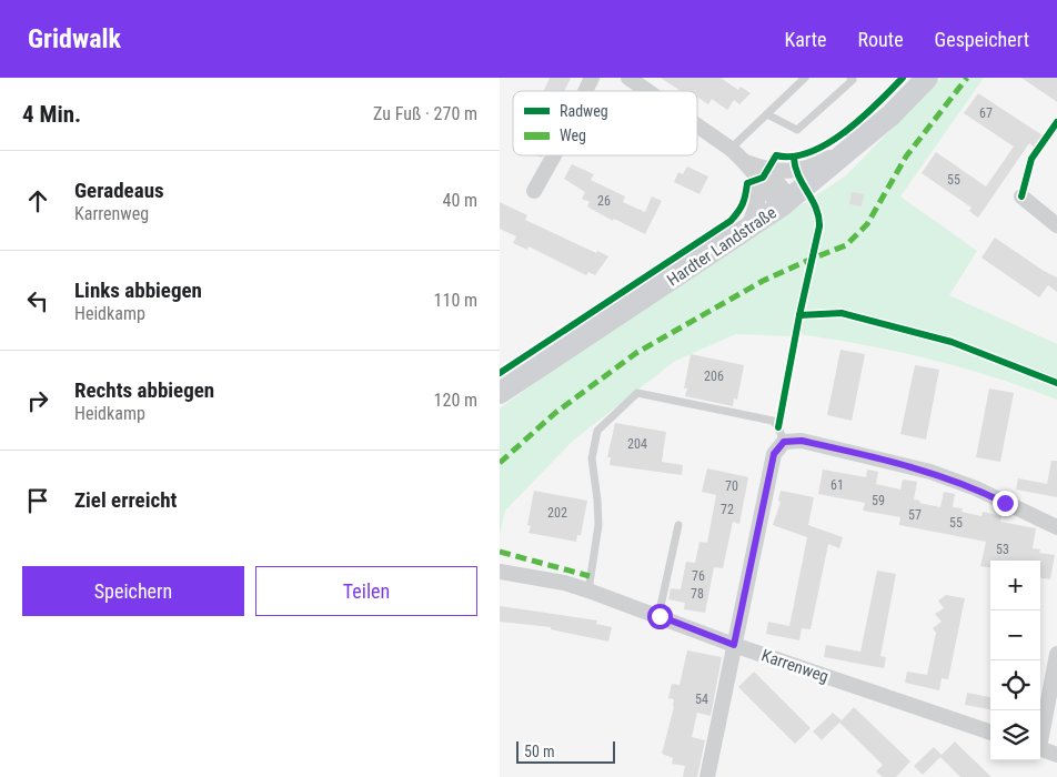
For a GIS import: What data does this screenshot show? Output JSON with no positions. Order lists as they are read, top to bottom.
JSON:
{
  "streets": {
    "main road": ["Hardter Landstraße"],
    "street": ["Karrenweg"]
  },
  "house_numbers": [
    "67",
    "55",
    "26",
    "206",
    "204",
    "61",
    "70",
    "59",
    "72",
    "202",
    "57",
    "55",
    "53",
    "76",
    "78",
    "54"
  ],
  "legend": ["Radweg", "Weg"],
  "scale_bar": "50 m",
  "page": {
    "header": "Gridwalk",
    "nav": ["Karte", "Route", "Gespeichert"],
    "heading": ["4 Min.", "Zu Fuß · 270 m"],
    "list": [
      ["Geradeaus", "Karrenweg", "40 m"],
      ["Links abbiegen", "Heidkamp", "110 m"],
      ["Rechts abbiegen", "Heidkamp", "120 m"],
      "Ziel erreicht"
    ],
    "buttons": ["Speichern", "Teilen"],
    "map_buttons": ["+", "−"],
    "scale": "50 m"
  }
}
